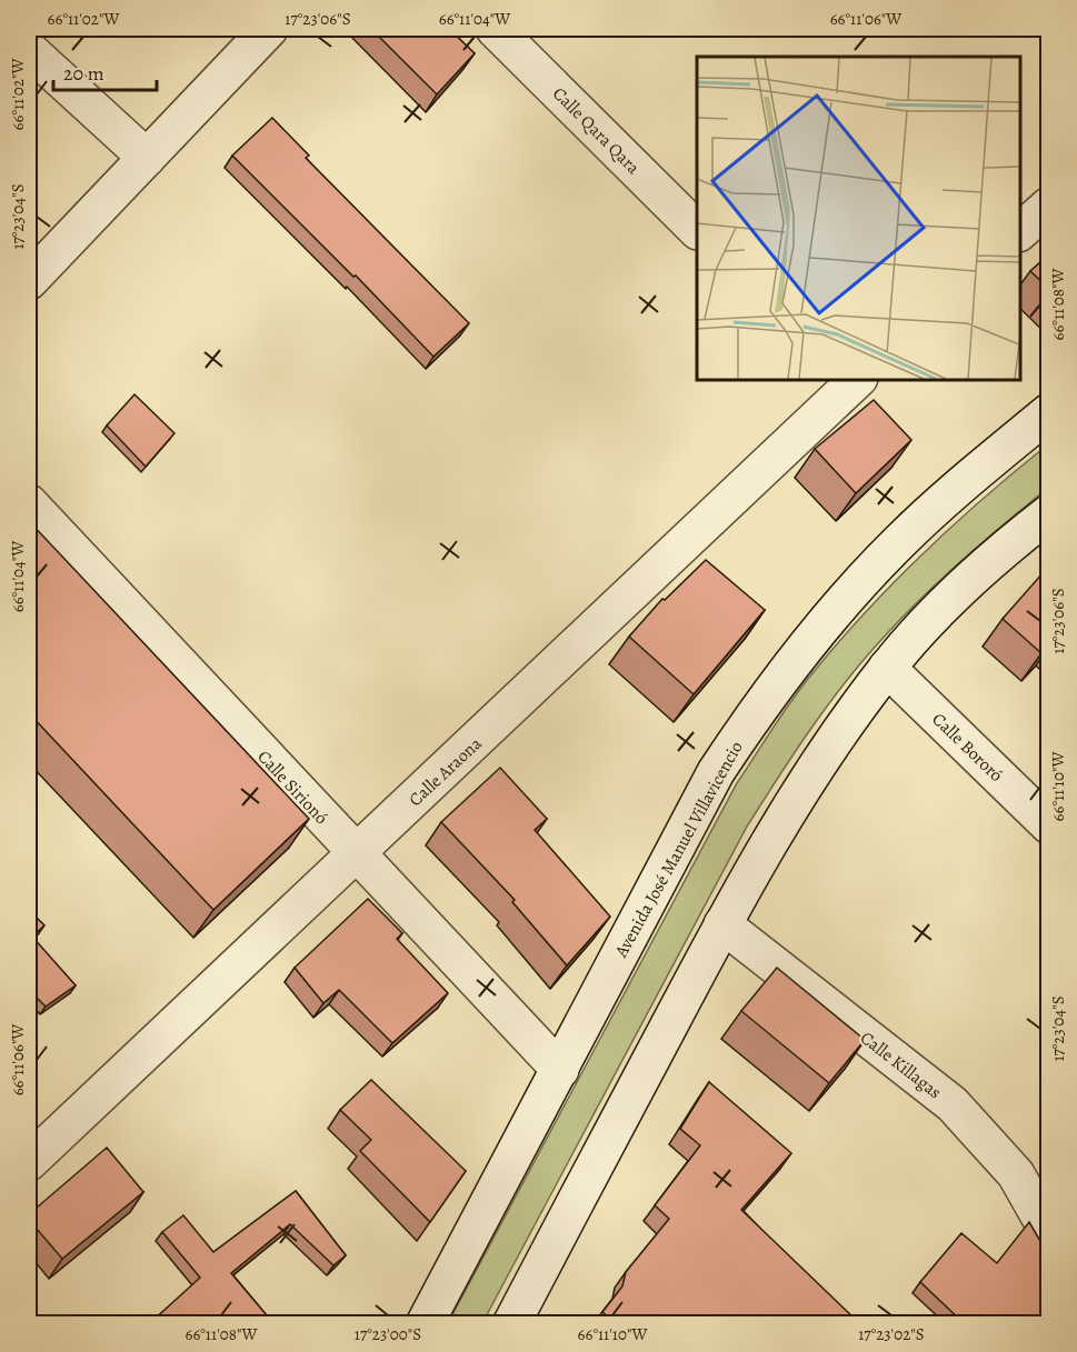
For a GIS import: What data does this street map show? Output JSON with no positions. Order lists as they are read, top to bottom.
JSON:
{
  "streets": {
    "street": [
      "Calle Qara Qara",
      "Calle Bororó",
      "Calle Araona",
      "Calle Sirionó",
      "Avenida José Manuel Villavicencio",
      "Calle Killagas"
    ]
  },
  "crossings": [
    ["Calle Araona", "Calle Sirionó"],
    ["Calle Sirionó", "Avenida José Manuel Villavicencio"]
  ],
  "scale_bar": "20 m",
  "coordinates": [
    "66°11'02\"W",
    "17°23'06\"S",
    "66°11'04\"W",
    "66°11'06\"W",
    "17°23'04\"S",
    "66°11'08\"W",
    "66°11'10\"W",
    "17°23'00\"S",
    "17°23'02\"S"
  ]
}
